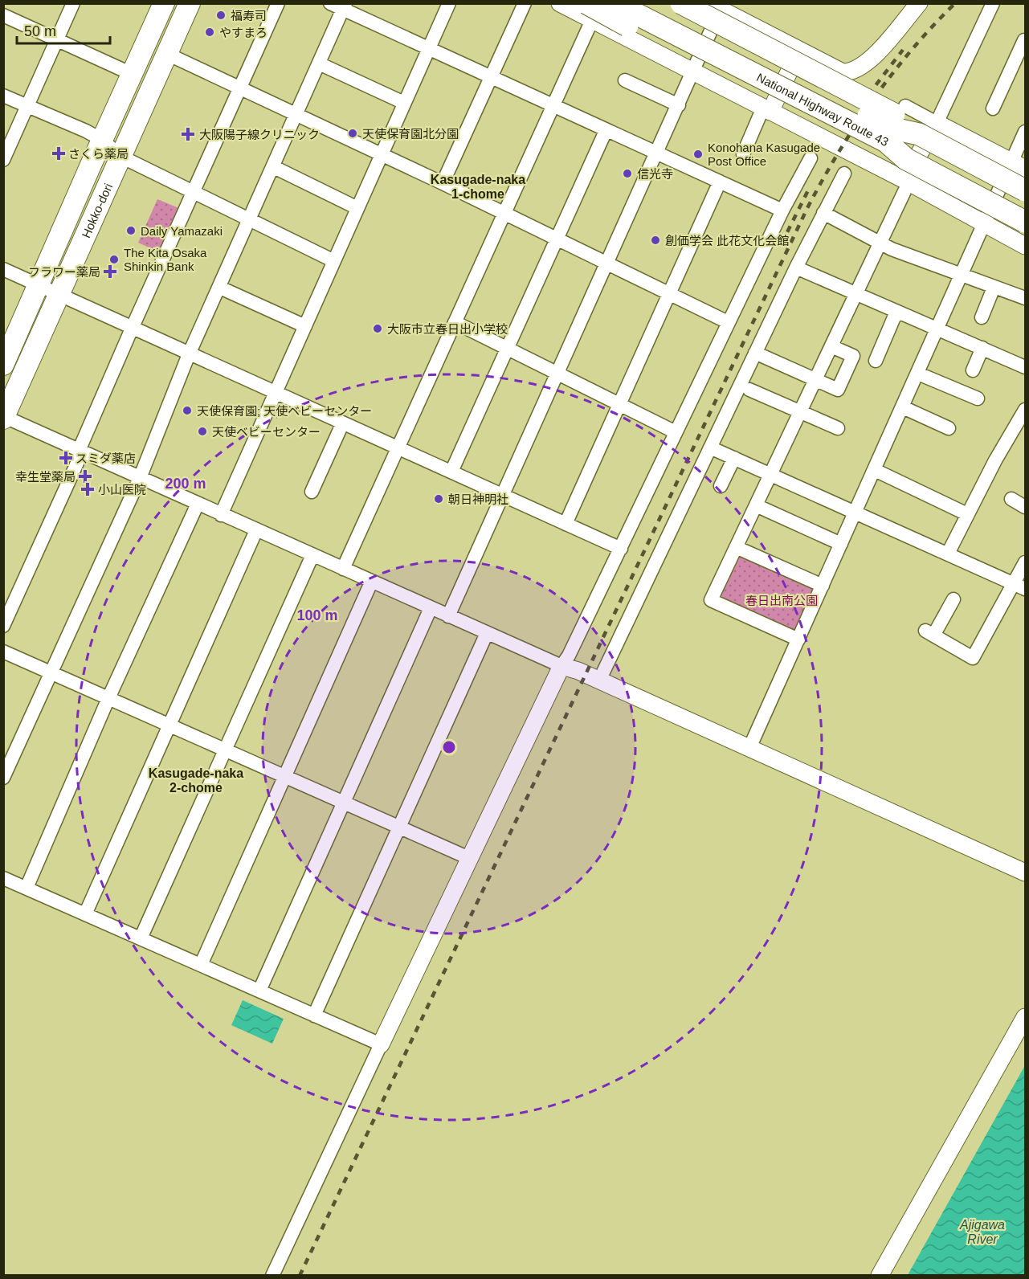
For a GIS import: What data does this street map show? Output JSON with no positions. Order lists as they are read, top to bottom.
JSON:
{
  "streets": {
    "highway": ["National Highway Route 43"],
    "main road": ["Hokko-dori"]
  },
  "districts": ["Kasugade-naka 1-chome", "Kasugade-naka 2-chome"],
  "water": ["Ajigawa River"],
  "parks": ["春日出南公園"],
  "places": {
    "other": [
      "福寿司",
      "やすまろ",
      "天使保育園北分園",
      "Konohana Kasugade Post Office",
      "信光寺",
      "Daily Yamazaki",
      "創価学会 此花文化会館",
      "The Kita Osaka Shinkin Bank",
      "大阪市立春日出小学校",
      "天使保育園; 天使ベビーセンター",
      "天使ベビーセンター",
      "朝日神明社"
    ],
    "health": [
      "大阪陽子線クリニック",
      "さくら薬局",
      "フラワー薬局",
      "スミダ薬店",
      "幸生堂薬局",
      "小山医院"
    ]
  },
  "scale_bar": "50 m",
  "rings": ["200 m", "100 m"]
}
